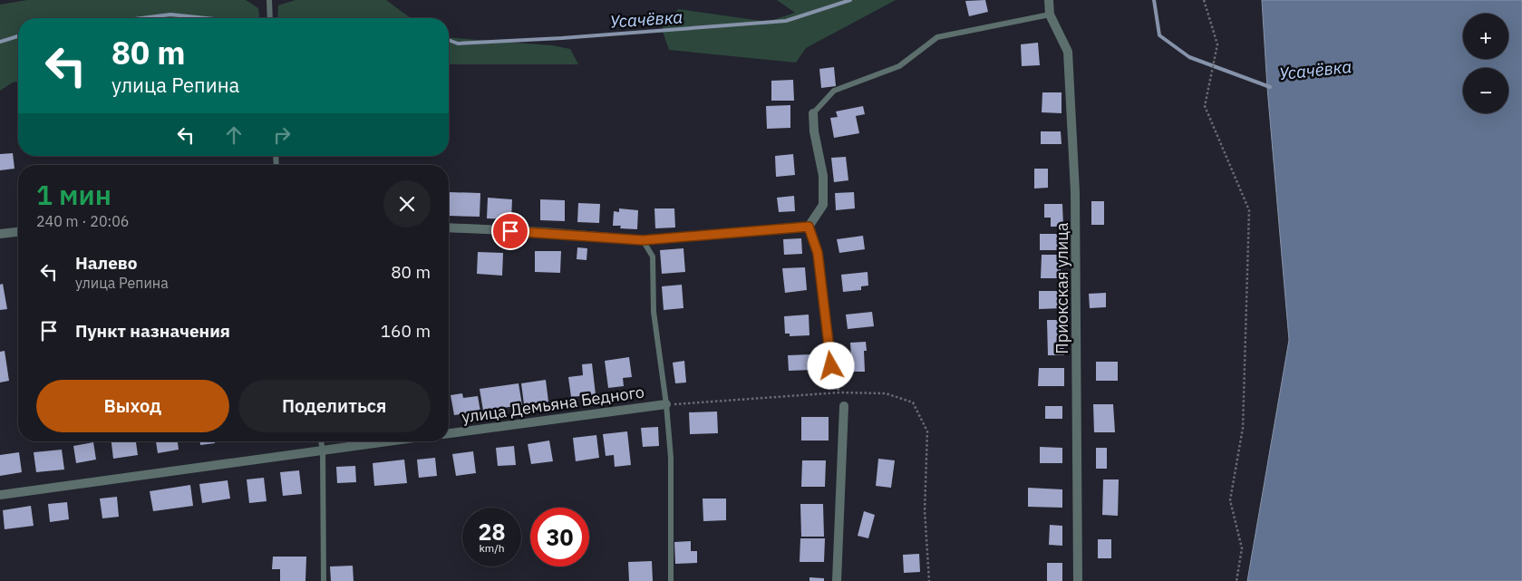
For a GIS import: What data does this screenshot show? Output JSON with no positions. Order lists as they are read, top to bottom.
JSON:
{
  "streets": {
    "street": ["Приокская улица", "улица Демьяна Бедного"]
  },
  "water": ["Усачёвка"],
  "page": {
    "map_buttons": ["+", "−"],
    "turn": ["80 m", "улица Репина"],
    "heading": ["1 мин", "240 m · 20:06"],
    "list": [
      {
        "name": "Налево",
        "note": "улица Репина",
        "value": "80 m"
      },
      {
        "name": "Пункт назначения",
        "value": "160 m"
      }
    ],
    "buttons": ["Выход", "Поделиться"],
    "speed": "28 km/h",
    "limit": "30"
  }
}
